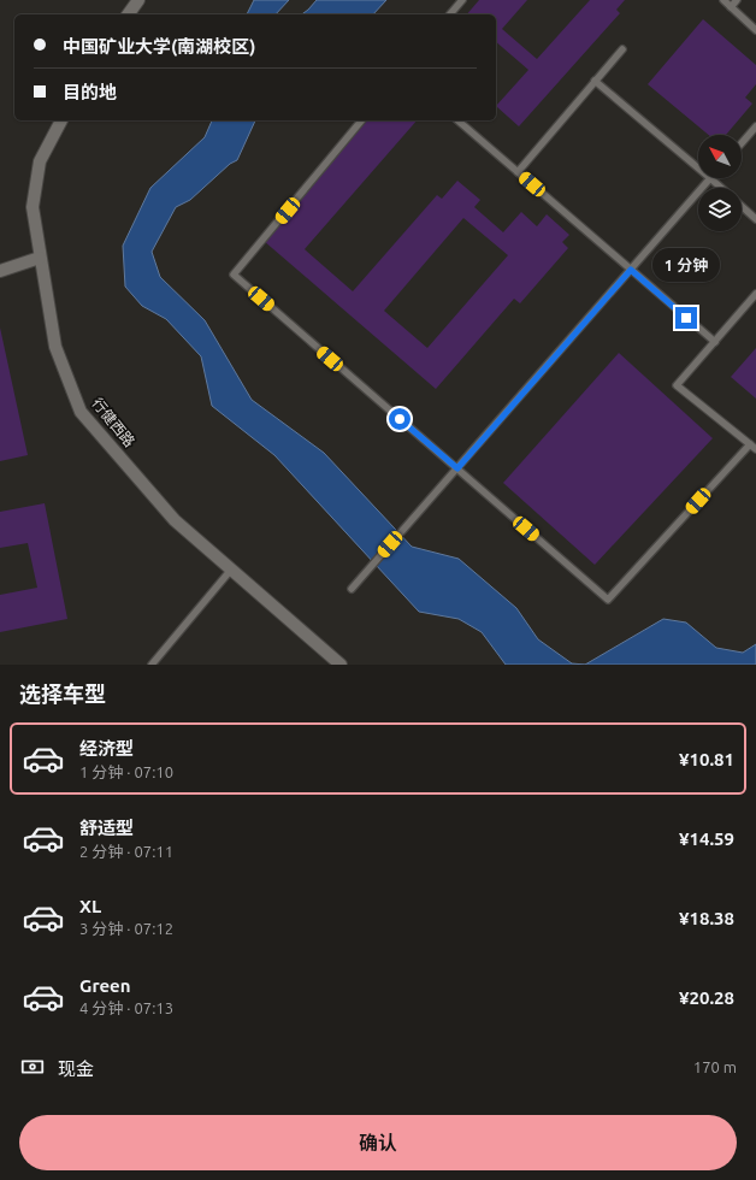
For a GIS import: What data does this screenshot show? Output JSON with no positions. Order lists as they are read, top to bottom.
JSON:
{
  "streets": {
    "street": ["行健西路"]
  },
  "north": "top left",
  "page": {
    "banner": ["中国矿业大学(南湖校区)", "目的地"],
    "bubble": "1 分钟",
    "heading": "选择车型",
    "list": [
      {
        "name": "经济型",
        "note": "1 分钟 · 07:10",
        "value": "¥10.81"
      },
      {
        "name": "舒适型",
        "note": "2 分钟 · 07:11",
        "value": "¥14.59"
      },
      {
        "name": "XL",
        "note": "3 分钟 · 07:12",
        "value": "¥18.38"
      },
      {
        "name": "Green",
        "note": "4 分钟 · 07:13",
        "value": "¥20.28"
      }
    ],
    "pay": ["现金", "170 m"],
    "buttons": "确认"
  }
}
